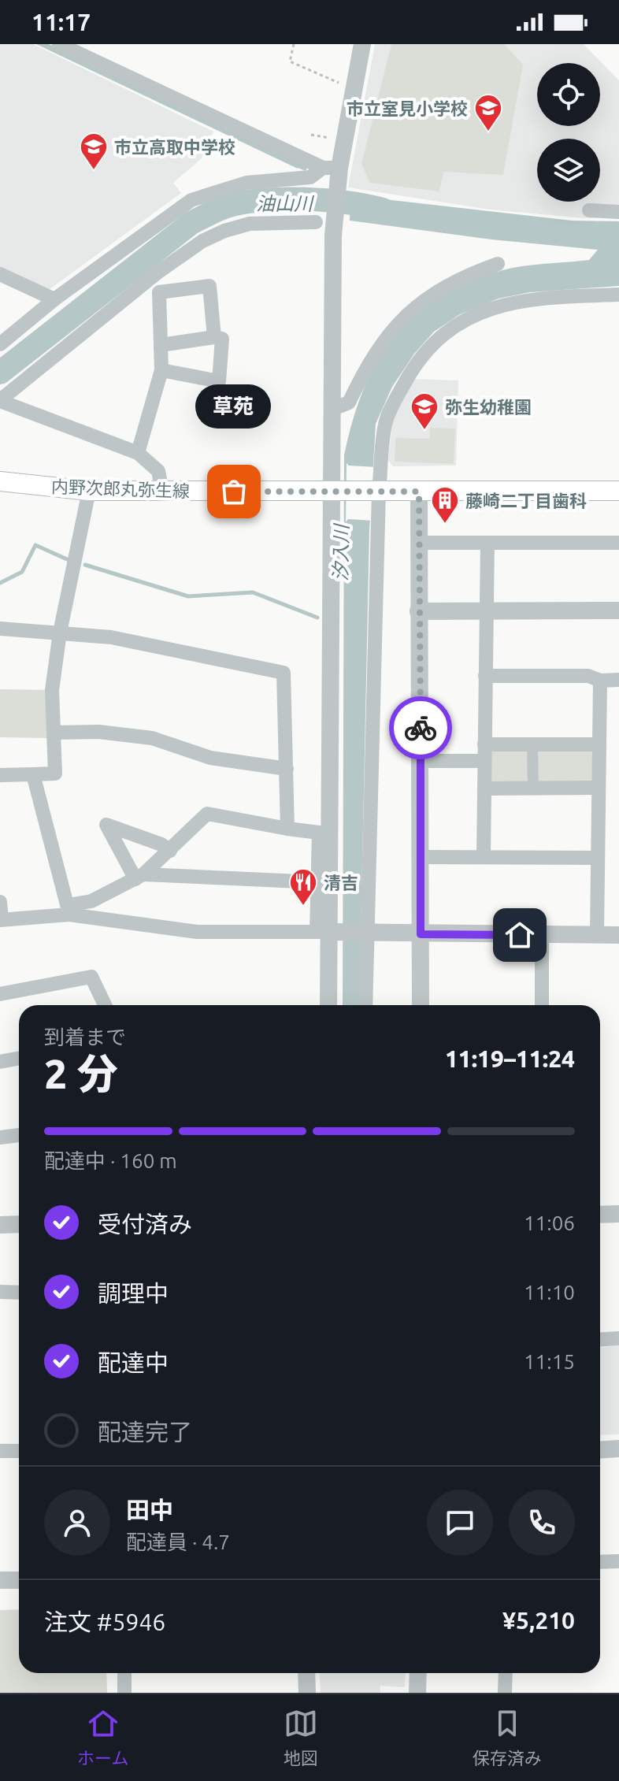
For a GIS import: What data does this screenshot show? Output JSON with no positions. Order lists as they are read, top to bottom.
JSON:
{
  "streets": {
    "main road": ["内野次郎丸弥生線"]
  },
  "water": ["油山川", "汐入川"],
  "places": {
    "school or university": ["市立室見小学校", "市立高取中学校", "弥生幼稚園"],
    "other": ["草苑"],
    "building": ["藤崎二丁目歯科"],
    "restaurant": ["清吉"]
  },
  "page": {
    "status": "11:17",
    "bubble": "草苑",
    "heading": ["2 分", "到着まで", "11:19–11:24"],
    "panel": [
      "田中",
      "配達員 · 4.7",
      "注文 #5946",
      "¥5,210"
    ],
    "bar": "配達中 · 160 m",
    "list": [
      ["受付済み", "11:06"],
      ["調理中", "11:10"],
      ["配達中", "11:15"],
      "配達完了"
    ],
    "tabs": ["ホーム", "地図", "保存済み"]
  }
}
